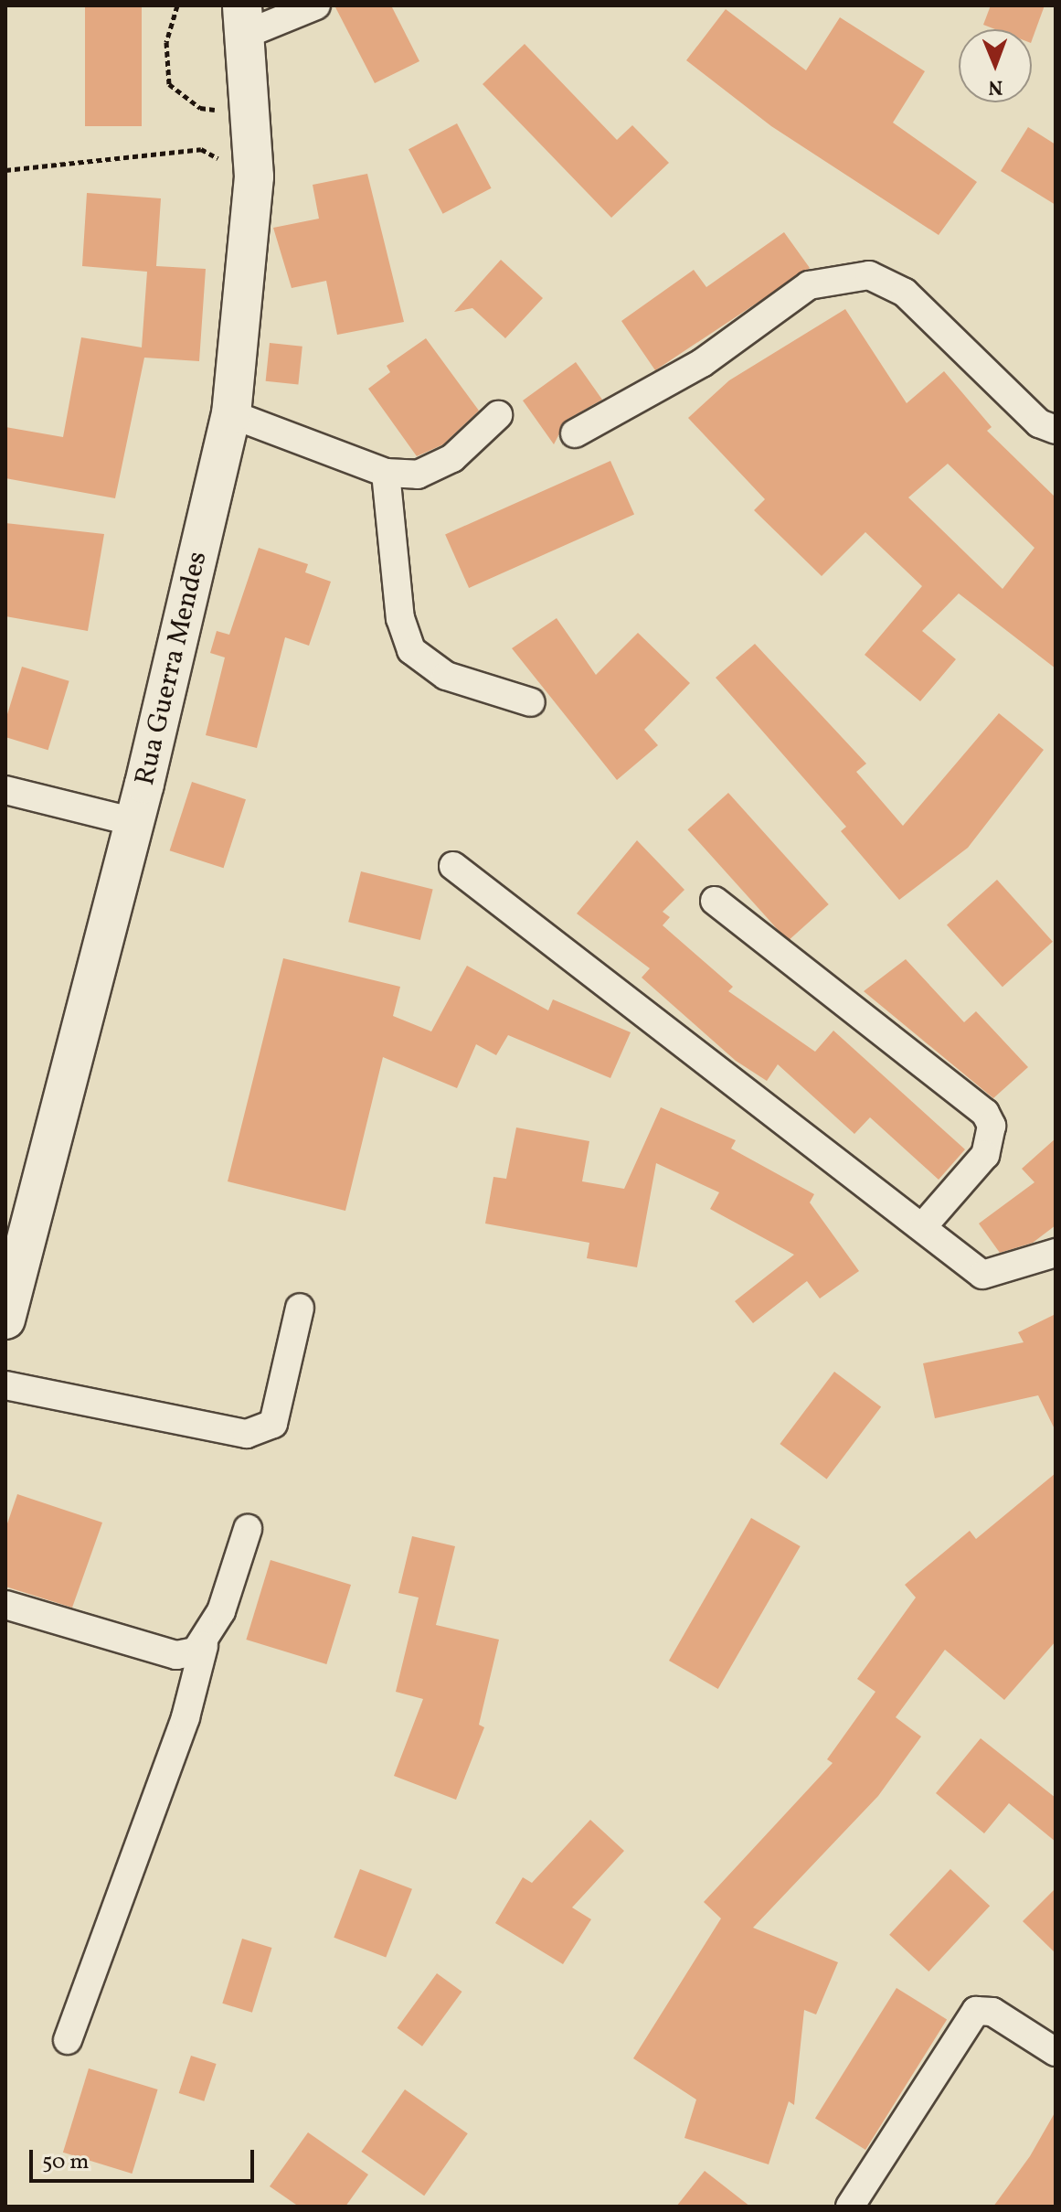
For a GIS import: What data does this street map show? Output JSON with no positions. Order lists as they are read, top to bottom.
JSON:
{
  "streets": {
    "street": ["Rua Guerra Mendes"]
  },
  "scale_bar": "50 m",
  "north": "bottom"
}
